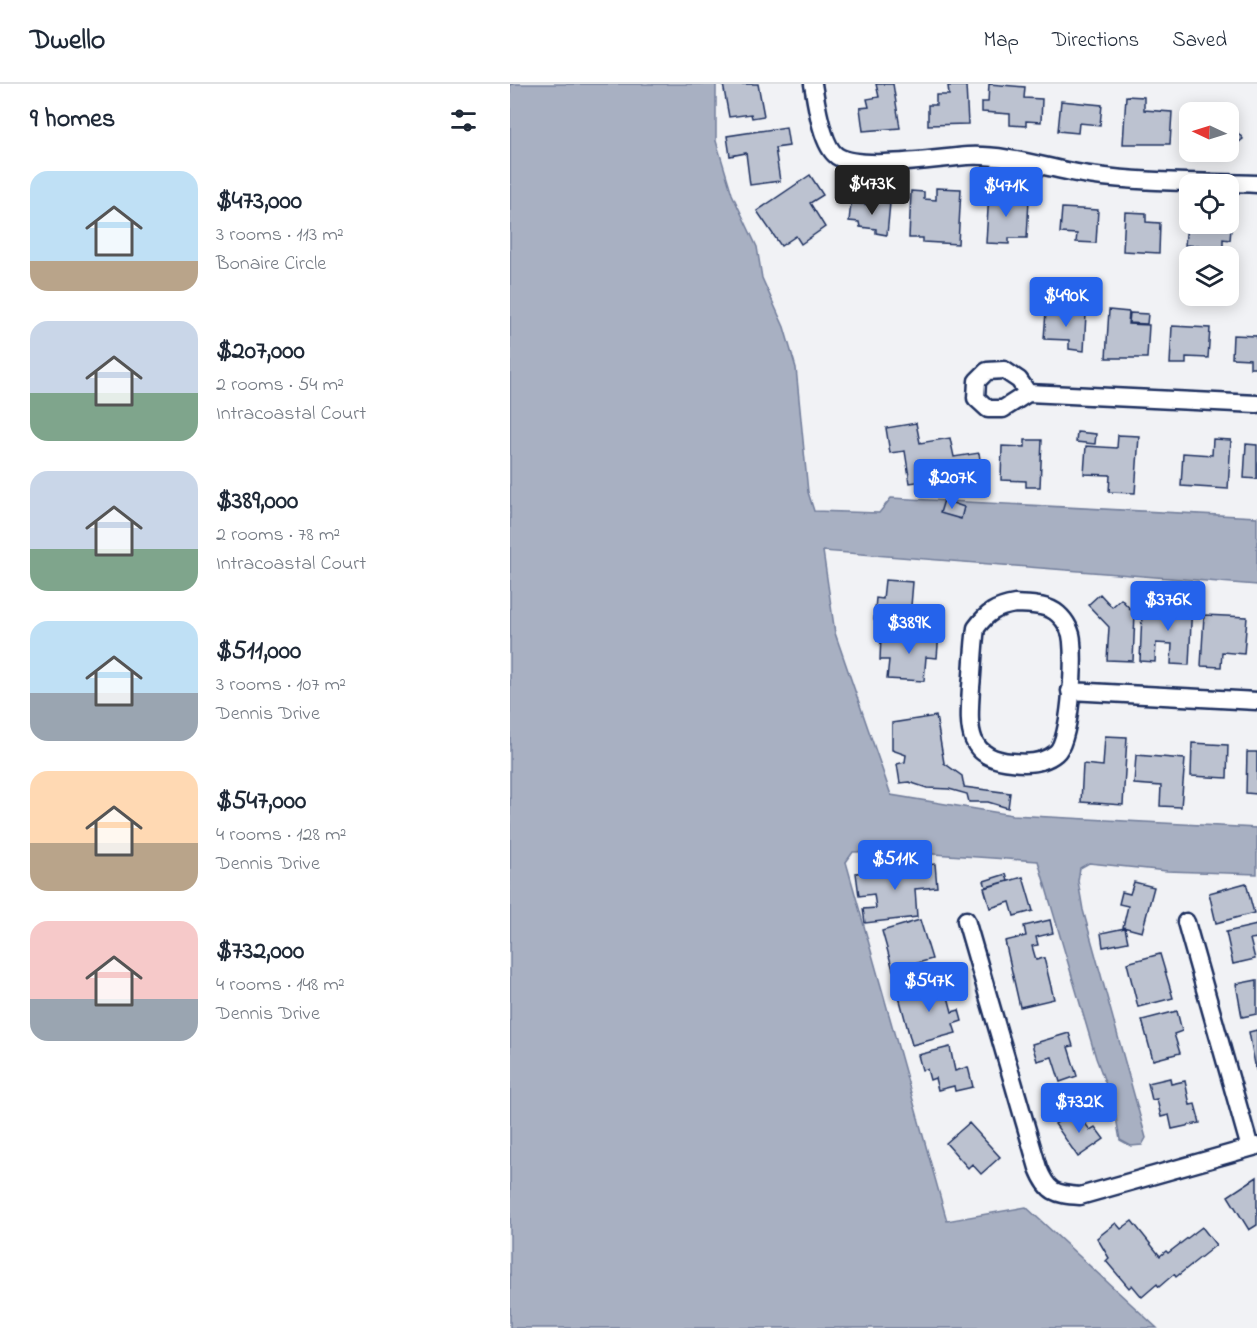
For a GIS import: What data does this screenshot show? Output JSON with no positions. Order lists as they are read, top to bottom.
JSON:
{
  "north": "left",
  "page": {
    "header": "Dwello",
    "nav": ["Map", "Directions", "Saved"],
    "heading": "9 homes",
    "list": [
      {
        "name": "$473,000",
        "note": "3 rooms · 113 m² · Bonaire Circle"
      },
      {
        "name": "$207,000",
        "note": "2 rooms · 54 m² · Intracoastal Court"
      },
      {
        "name": "$389,000",
        "note": "2 rooms · 78 m² · Intracoastal Court"
      },
      {
        "name": "$511,000",
        "note": "3 rooms · 107 m² · Dennis Drive"
      },
      {
        "name": "$547,000",
        "note": "4 rooms · 128 m² · Dennis Drive"
      },
      {
        "name": "$732,000",
        "note": "4 rooms · 148 m² · Dennis Drive"
      }
    ],
    "price": [
      "$473K",
      "$471K",
      "$490K",
      "$207K",
      "$376K",
      "$389K",
      "$511K",
      "$547K",
      "$732K"
    ]
  }
}
